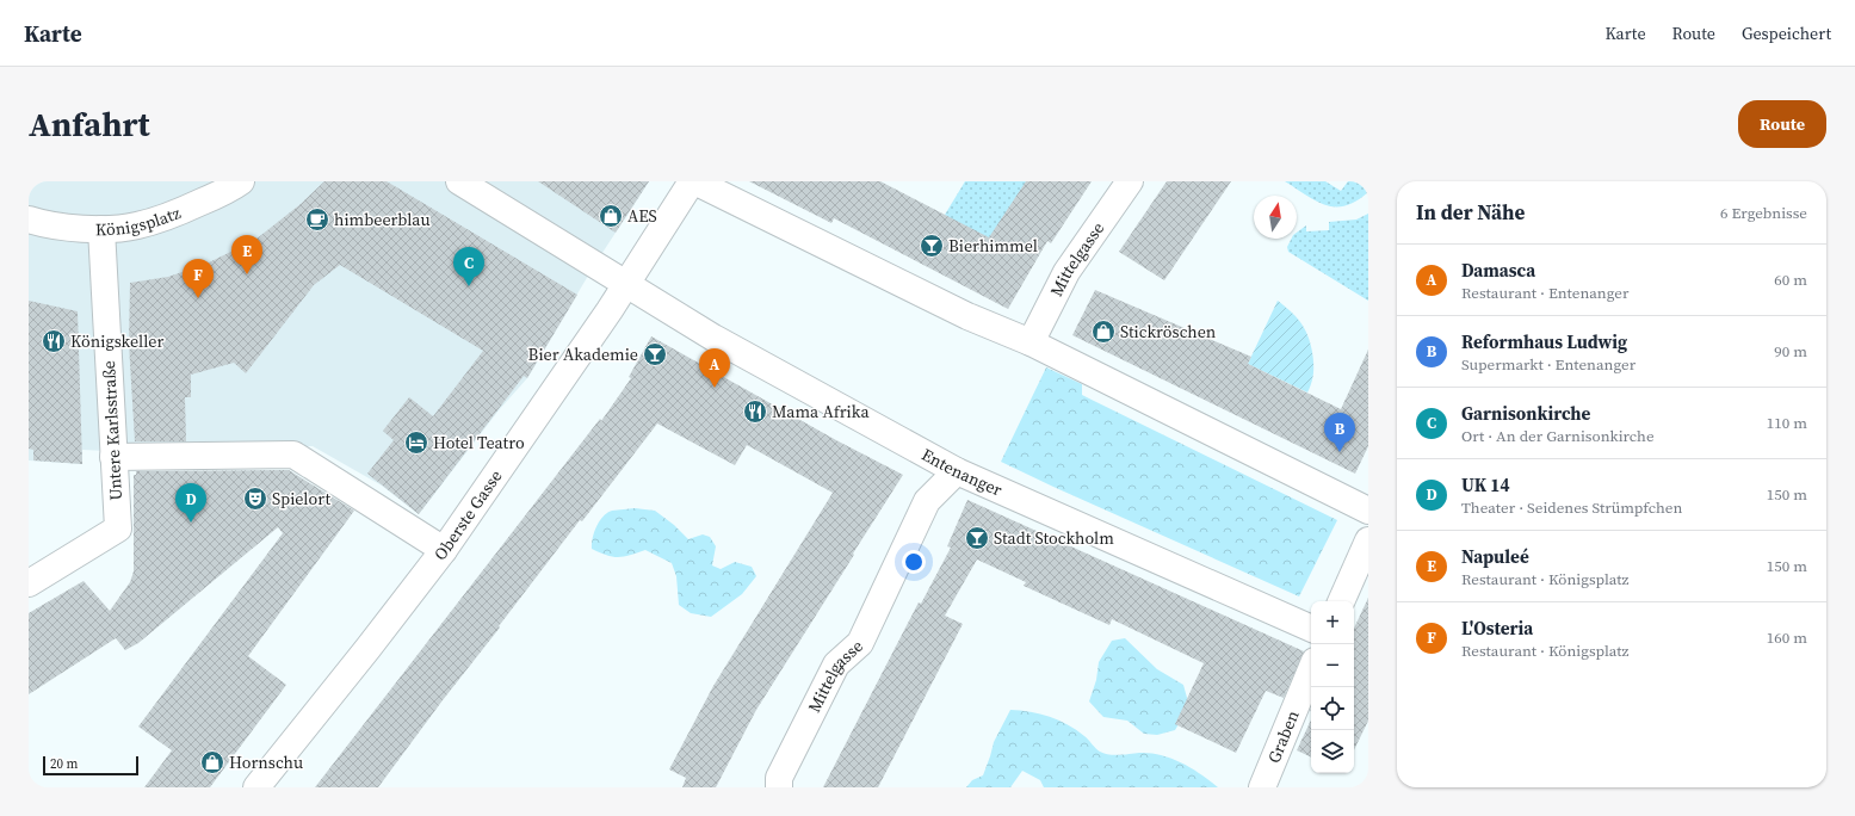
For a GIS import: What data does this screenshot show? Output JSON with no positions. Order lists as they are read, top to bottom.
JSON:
{
  "streets": {
    "street": [
      "Königsplatz",
      "Mittelgasse",
      "Untere Karlsstraße",
      "Entenanger",
      "Oberste Gasse",
      "Graben"
    ]
  },
  "crossings": [
    ["Königsplatz", "Untere Karlsstraße"],
    ["Mittelgasse", "Entenanger"],
    ["Entenanger", "Oberste Gasse"]
  ],
  "places": {
    "shop": ["AES", "Stickröschen", "Hornschu"],
    "cafe": ["himbeerblau"],
    "bar": ["Bierhimmel", "Bier Akademie", "Stadt Stockholm"],
    "restaurant": ["Königskeller", "Mama Afrika"],
    "hotel": ["Hotel Teatro"],
    "theatre": ["Spielort"]
  },
  "scale_bar": "20 m",
  "north": "top",
  "page": {
    "header": "Karte",
    "nav": ["Karte", "Route", "Gespeichert"],
    "buttons": "Route",
    "title": "Anfahrt",
    "heading": ["In der Nähe", "6 Ergebnisse"],
    "pins": [
      "E",
      "C",
      "F",
      "A",
      "B",
      "D"
    ],
    "list": [
      {
        "mark": "A",
        "name": "Damasca",
        "note": "Restaurant · Entenanger",
        "value": "60 m"
      },
      {
        "mark": "B",
        "name": "Reformhaus Ludwig",
        "note": "Supermarkt · Entenanger",
        "value": "90 m"
      },
      {
        "mark": "C",
        "name": "Garnisonkirche",
        "note": "Ort · An der Garnisonkirche",
        "value": "110 m"
      },
      {
        "mark": "D",
        "name": "UK 14",
        "note": "Theater · Seidenes Strümpfchen",
        "value": "150 m"
      },
      {
        "mark": "E",
        "name": "Napuleé",
        "note": "Restaurant · Königsplatz",
        "value": "150 m"
      },
      {
        "mark": "F",
        "name": "L'Osteria",
        "note": "Restaurant · Königsplatz",
        "value": "160 m"
      }
    ],
    "map_buttons": ["+", "−"],
    "scale": "20 m"
  }
}
